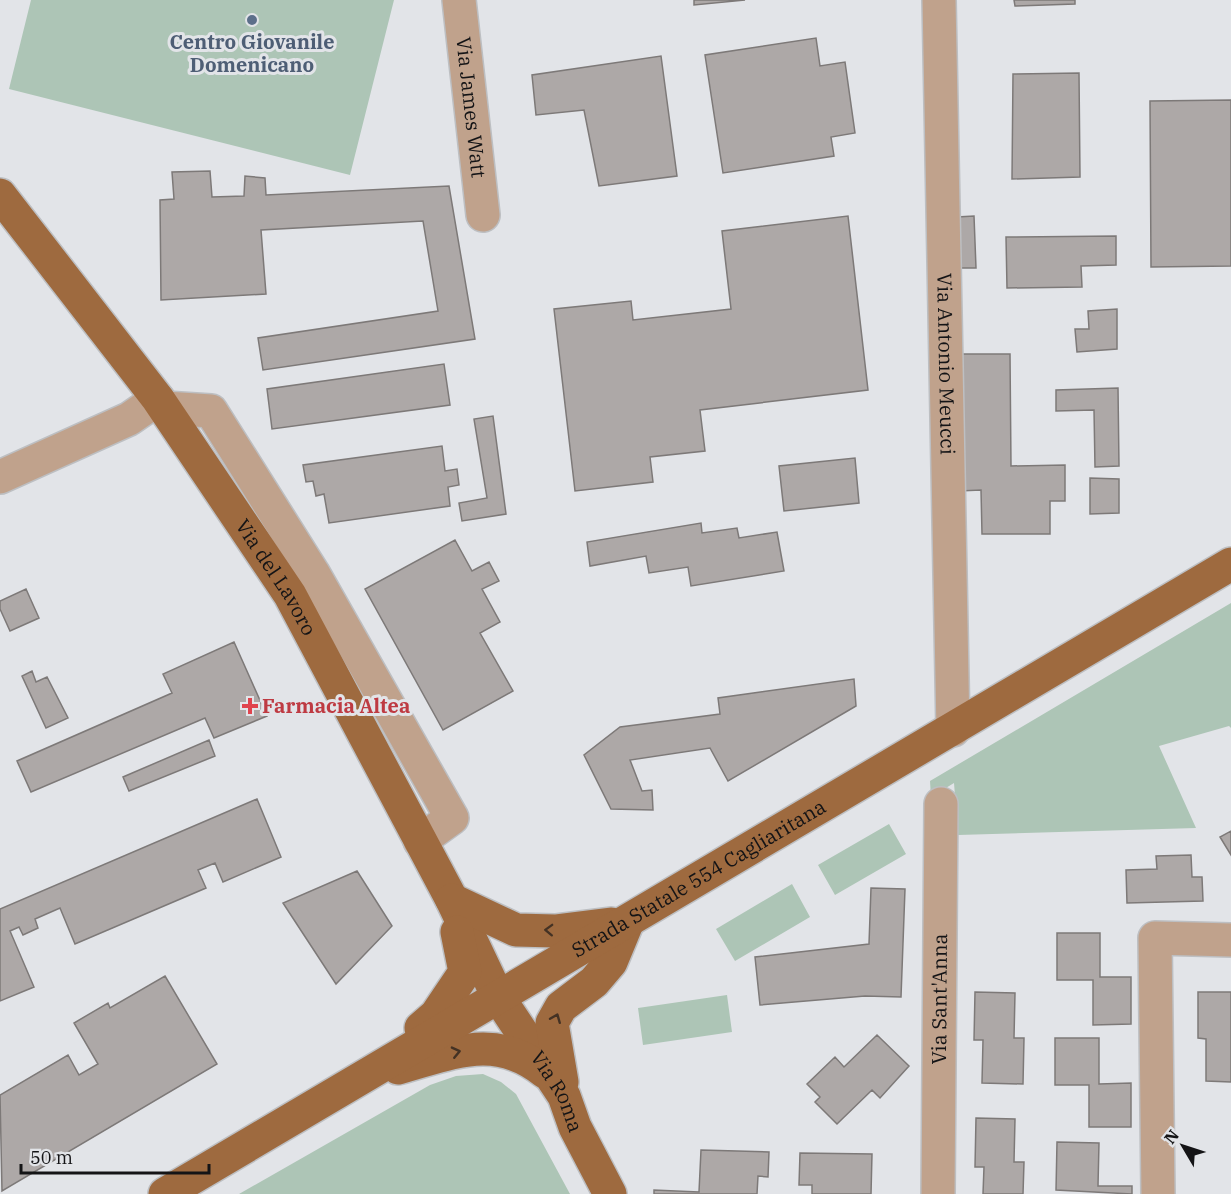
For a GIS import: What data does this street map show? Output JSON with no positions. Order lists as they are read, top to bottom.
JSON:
{
  "streets": {
    "main road": ["Via del Lavoro", "Strada Statale 554 Cagliaritana", "Via Roma"],
    "street": ["Via James Watt", "Via Antonio Meucci", "Via Sant'Anna"]
  },
  "crossings": [
    ["Via Antonio Meucci", "Strada Statale 554 Cagliaritana"],
    ["Via del Lavoro", "Strada Statale 554 Cagliaritana"],
    ["Via del Lavoro", "Via Roma"],
    ["Strada Statale 554 Cagliaritana", "Via Roma"]
  ],
  "places": {
    "other": ["Centro Giovanile Domenicano"],
    "health": ["Farmacia Altea"]
  },
  "scale_bar": "50 m",
  "north": "top left"
}
